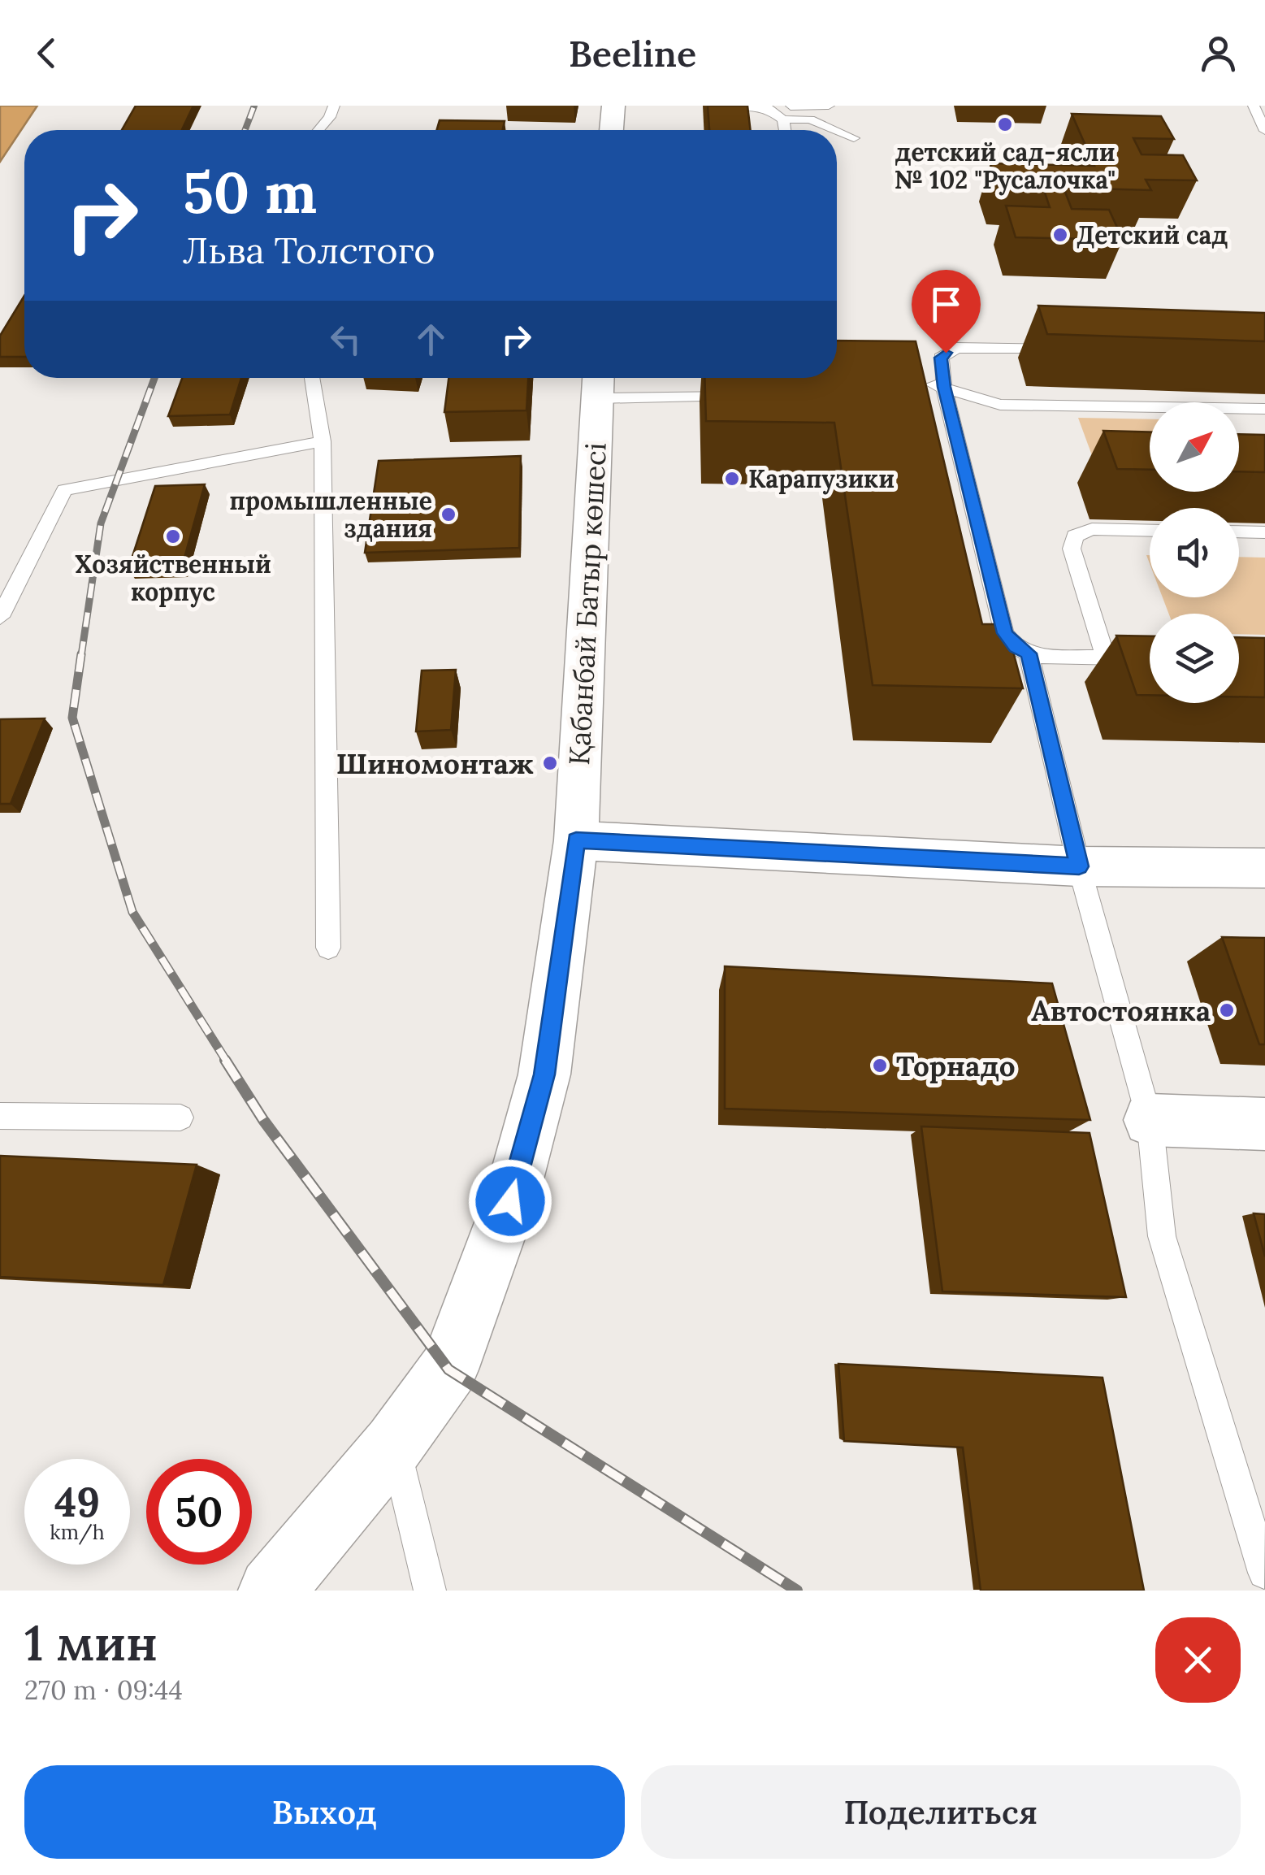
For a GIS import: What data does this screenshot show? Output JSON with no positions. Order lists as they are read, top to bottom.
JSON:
{
  "streets": {
    "main road": ["Қабанбай Батыр көшесі"]
  },
  "places": [
    "детский сад-ясли № 102 \"Русалочка\"",
    "Детский сад",
    "Карапузики",
    "промышленные здания",
    "Хозяйственный корпус",
    "Шиномонтаж",
    "Автостоянка",
    "Торнадо"
  ],
  "north": "top right",
  "page": {
    "header": "Beeline",
    "turn": ["50 m", "Льва Толстого"],
    "speed": "49 km/h",
    "limit": "50",
    "heading": ["1 мин", "270 m · 09:44"],
    "buttons": ["Выход", "Поделиться"]
  }
}
